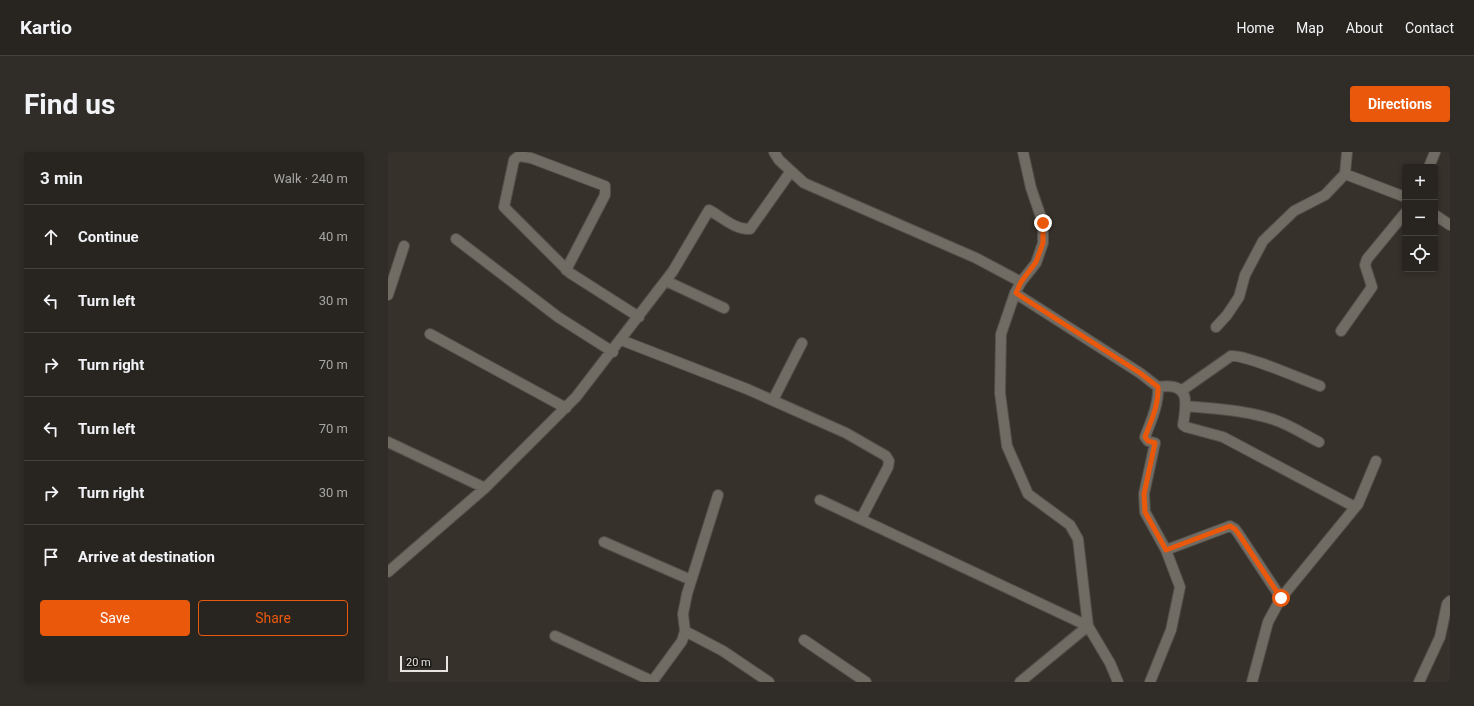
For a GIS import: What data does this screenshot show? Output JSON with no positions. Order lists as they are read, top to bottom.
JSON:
{
  "scale_bar": "20 m",
  "page": {
    "header": "Kartio",
    "nav": [
      "Home",
      "Map",
      "About",
      "Contact"
    ],
    "buttons": [
      "Directions",
      ["Save", "Share"]
    ],
    "title": "Find us",
    "heading": ["3 min", "Walk · 240 m"],
    "map_buttons": ["+", "−"],
    "list": [
      ["Continue", "40 m"],
      ["Turn left", "30 m"],
      ["Turn right", "70 m"],
      ["Turn left", "70 m"],
      ["Turn right", "30 m"],
      "Arrive at destination"
    ],
    "scale": "20 m"
  }
}
